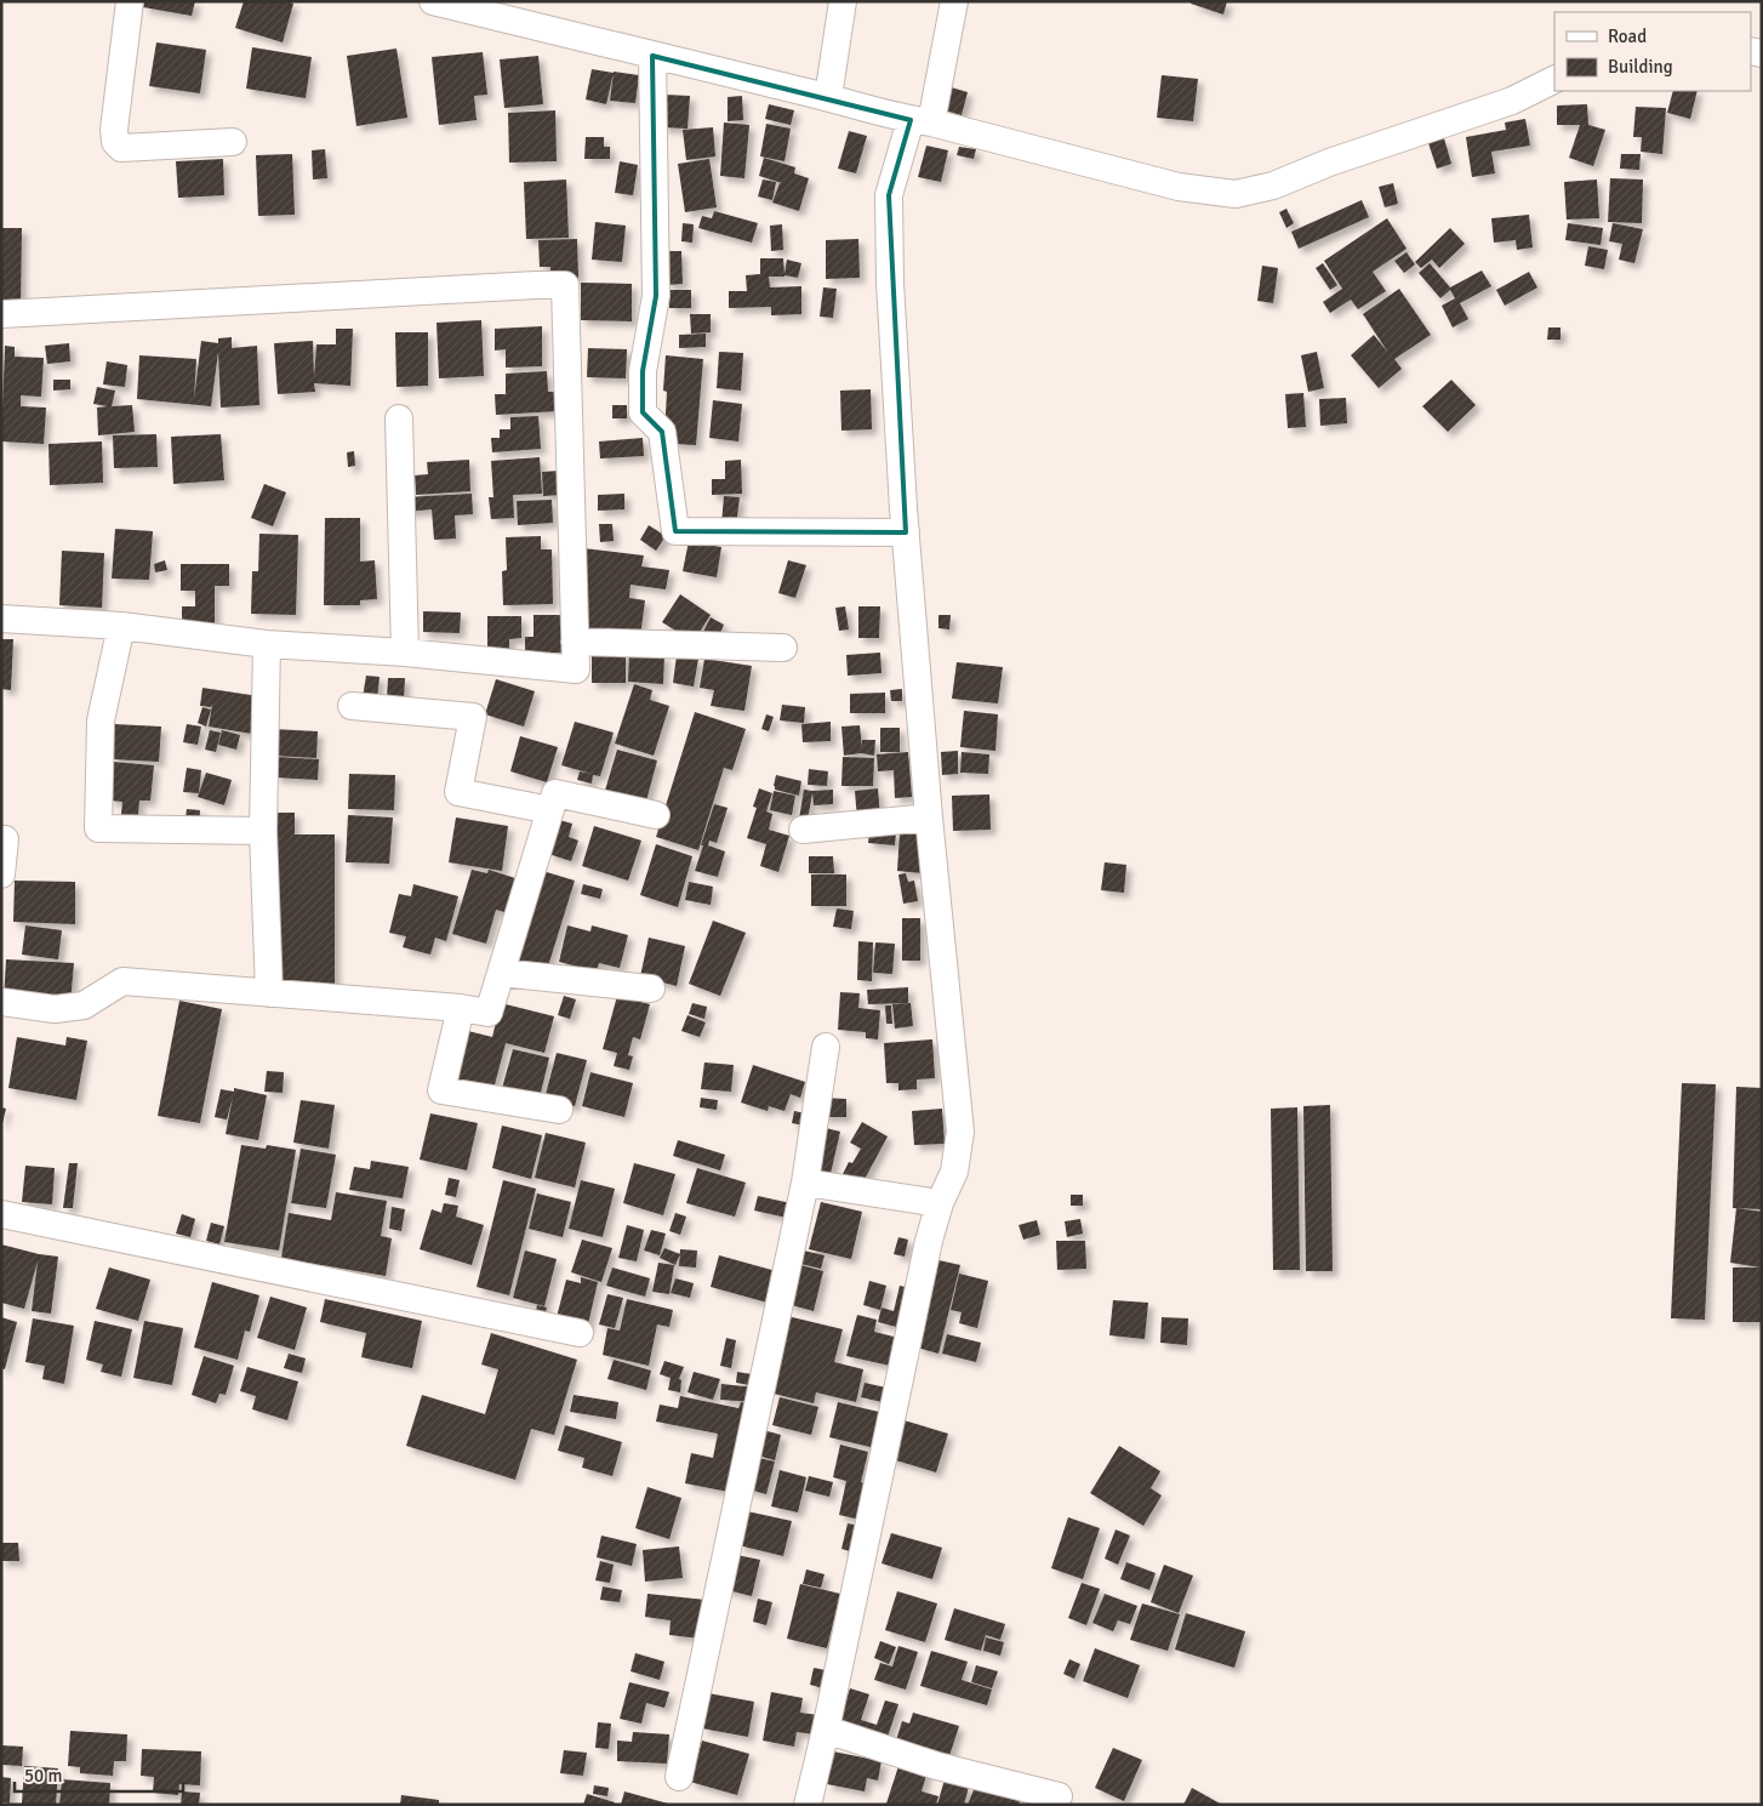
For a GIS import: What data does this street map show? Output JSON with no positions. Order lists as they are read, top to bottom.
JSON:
{
  "legend": ["Road", "Building"],
  "scale_bar": "50 m"
}
